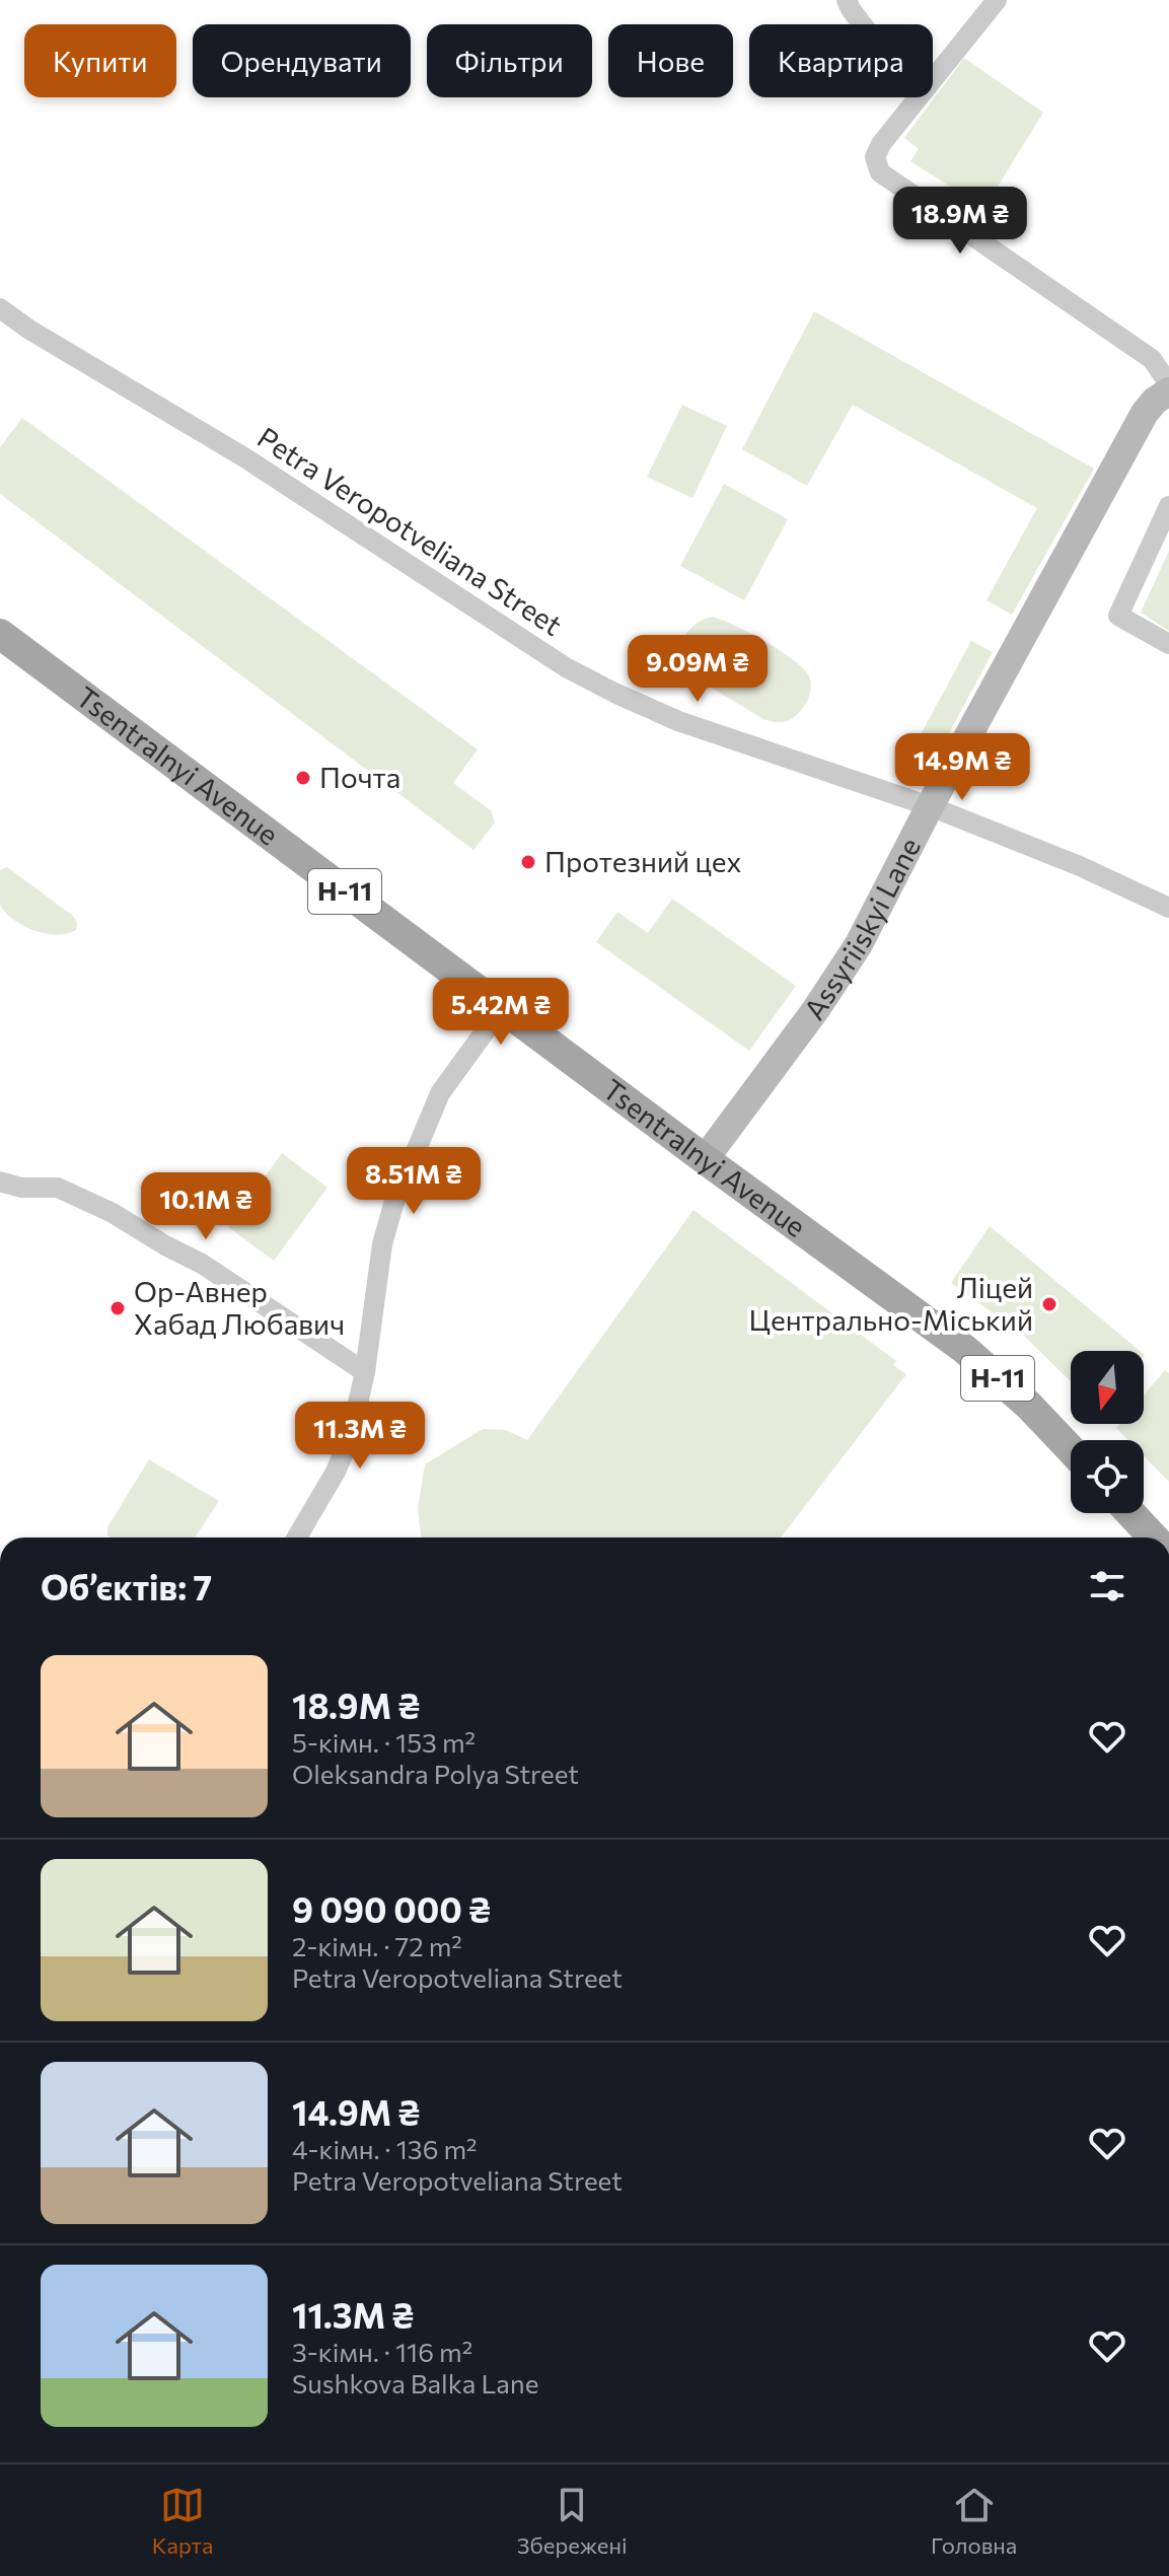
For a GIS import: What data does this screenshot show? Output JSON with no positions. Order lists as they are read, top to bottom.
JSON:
{
  "streets": {
    "main road": ["Tsentralnyi Avenue", "Н-11"],
    "street": ["Petra Veropotveliana Street", "Assyriiskyi Lane"]
  },
  "crossings": [
    ["Petra Veropotveliana Street", "Assyriiskyi Lane"],
    ["Tsentralnyi Avenue", "Assyriiskyi Lane"]
  ],
  "places": [
    "Почта",
    "Протезний цех",
    "Ліцей Центрально-Міський",
    "Ор-Авнер Хабад Любавич"
  ],
  "north": "bottom",
  "page": {
    "chip": [
      "Купити",
      "Орендувати",
      "Фільтри",
      "Нове",
      "Квартира"
    ],
    "price": [
      "18.9M ₴",
      "9.09M ₴",
      "14.9M ₴",
      "5.42M ₴",
      "8.51M ₴",
      "10.1M ₴",
      "11.3M ₴"
    ],
    "heading": "Об’єктів: 7",
    "list": [
      {
        "name": "18.9M ₴",
        "note": "5-кімн. · 153 m² · Oleksandra Polya Street"
      },
      {
        "name": "9 090 000 ₴",
        "note": "2-кімн. · 72 m² · Petra Veropotveliana Street"
      },
      {
        "name": "14.9M ₴",
        "note": "4-кімн. · 136 m² · Petra Veropotveliana Street"
      },
      {
        "name": "11.3M ₴",
        "note": "3-кімн. · 116 m² · Sushkova Balka Lane"
      }
    ],
    "tabs": ["Карта", "Збережені", "Головна"]
  }
}
